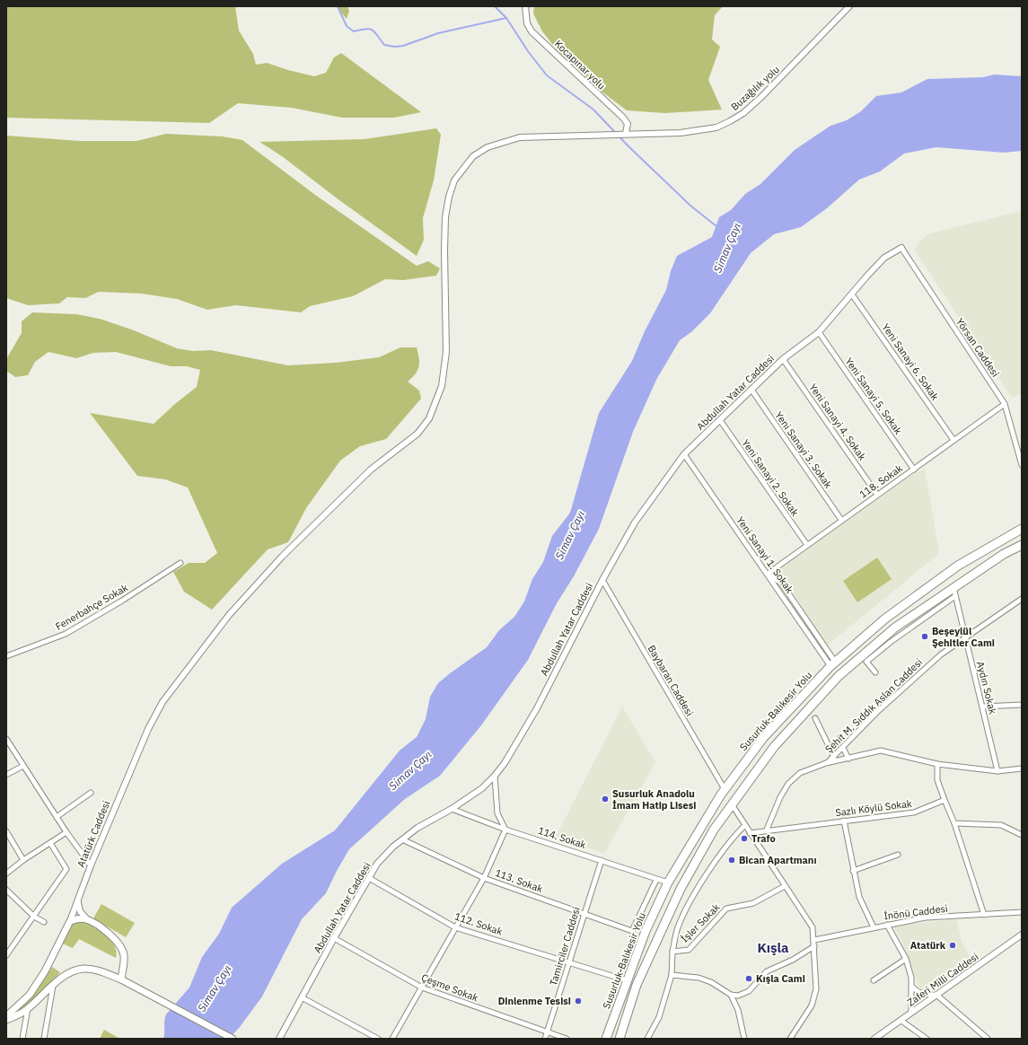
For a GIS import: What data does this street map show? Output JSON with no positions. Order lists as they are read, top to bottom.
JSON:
{
  "streets": {
    "highway": ["Susurluk-Balıkesir Yolu"],
    "main road": ["Atatürk Caddesi"],
    "street": [
      "Kocapınar yolu",
      "Buzağılık yolu",
      "Yörsan Caddesi",
      "Yeni Sanayi 6. Sokak",
      "Abdullah Yatar Caddesi",
      "Yeni Sanayi 5. Sokak",
      "Yeni Sanayi 4. Sokak",
      "Yeni Sanayi 3. Sokak",
      "Yeni Sanayi 2. Sokak",
      "118. Sokak",
      "Yeni Sanayi 1. Sokak",
      "Fenerbahçe Sokak",
      "Baybaran Caddesi",
      "Aydın Sokak",
      "Şehit M. Sıddık Aslan Caddesi",
      "Sazlı Köylü Sokak",
      "114. Sokak",
      "113. Sokak",
      "İnönü Caddesi",
      "İşler Sokak",
      "112. Sokak",
      "Tamirciler Caddesi",
      "Zaferi Milli Caddesi",
      "Çeşme Sokak"
    ]
  },
  "crossings": [
    ["Kocapınar yolu", "Buzağılık yolu"],
    ["Buzağılık yolu", "Atatürk Caddesi"],
    ["Yörsan Caddesi", "Abdullah Yatar Caddesi"],
    ["Yörsan Caddesi", "118. Sokak"],
    ["Yeni Sanayi 6. Sokak", "Abdullah Yatar Caddesi"],
    ["Yeni Sanayi 6. Sokak", "118. Sokak"],
    ["Abdullah Yatar Caddesi", "Yeni Sanayi 5. Sokak"],
    ["Abdullah Yatar Caddesi", "Yeni Sanayi 4. Sokak"],
    ["Abdullah Yatar Caddesi", "Yeni Sanayi 3. Sokak"],
    ["Abdullah Yatar Caddesi", "Yeni Sanayi 2. Sokak"],
    ["Abdullah Yatar Caddesi", "Yeni Sanayi 1. Sokak"],
    ["Abdullah Yatar Caddesi", "Baybaran Caddesi"],
    ["Abdullah Yatar Caddesi", "114. Sokak"],
    ["Abdullah Yatar Caddesi", "113. Sokak"],
    ["Abdullah Yatar Caddesi", "112. Sokak"],
    ["Abdullah Yatar Caddesi", "Çeşme Sokak"],
    ["Yeni Sanayi 5. Sokak", "118. Sokak"],
    ["Yeni Sanayi 4. Sokak", "118. Sokak"],
    ["Yeni Sanayi 3. Sokak", "118. Sokak"],
    ["Yeni Sanayi 2. Sokak", "118. Sokak"],
    ["118. Sokak", "Yeni Sanayi 1. Sokak"],
    ["Yeni Sanayi 1. Sokak", "Susurluk-Balıkesir Yolu"],
    ["Baybaran Caddesi", "Susurluk-Balıkesir Yolu"],
    ["Aydın Sokak", "Şehit M. Sıddık Aslan Caddesi"],
    ["Aydın Sokak", "Susurluk-Balıkesir Yolu"],
    ["Susurluk-Balıkesir Yolu", "114. Sokak"],
    ["Susurluk-Balıkesir Yolu", "112. Sokak"],
    ["114. Sokak", "113. Sokak"],
    ["114. Sokak", "Tamirciler Caddesi"],
    ["113. Sokak", "Tamirciler Caddesi"],
    ["112. Sokak", "Tamirciler Caddesi"],
    ["Tamirciler Caddesi", "Çeşme Sokak"]
  ],
  "districts": ["Kışla"],
  "water": ["Simav Çayı"],
  "places": [
    "Beşeylül Şehitler Cami",
    "Susurluk Anadolu İmam Hatip Lisesi",
    "Trafo",
    "Bican Apartmanı",
    "Atatürk",
    "Kışla Cami",
    "Dinlenme Tesisi"
  ]
}
